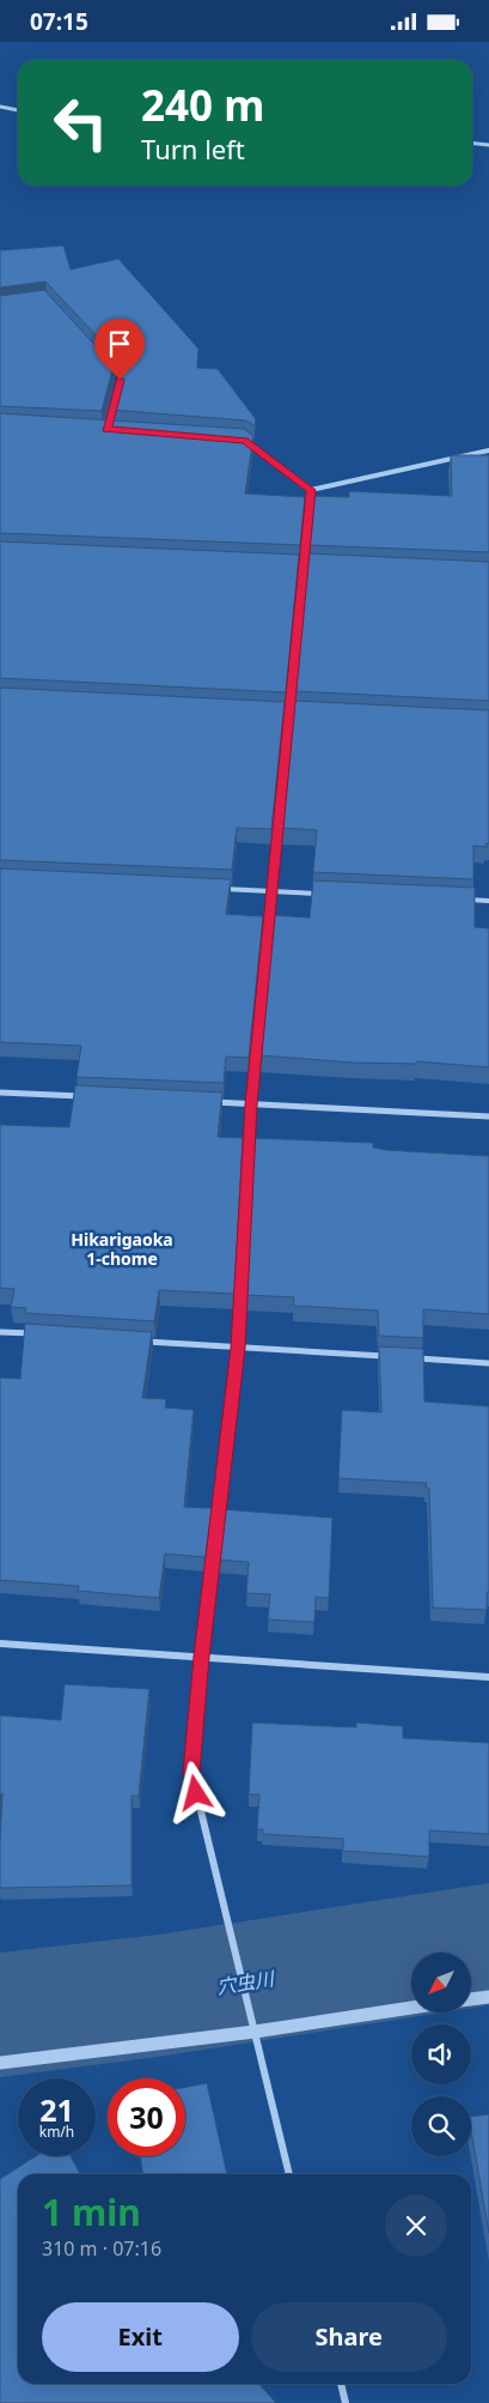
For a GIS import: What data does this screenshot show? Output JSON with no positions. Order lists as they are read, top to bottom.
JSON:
{
  "districts": ["Hikarigaoka 1-chome"],
  "water": ["穴虫川"],
  "north": "bottom left",
  "page": {
    "status": "07:15",
    "turn": ["240 m", "Turn left"],
    "speed": "21 km/h",
    "limit": "30",
    "heading": ["1 min", "310 m · 07:16"],
    "buttons": ["Exit", "Share"]
  }
}
